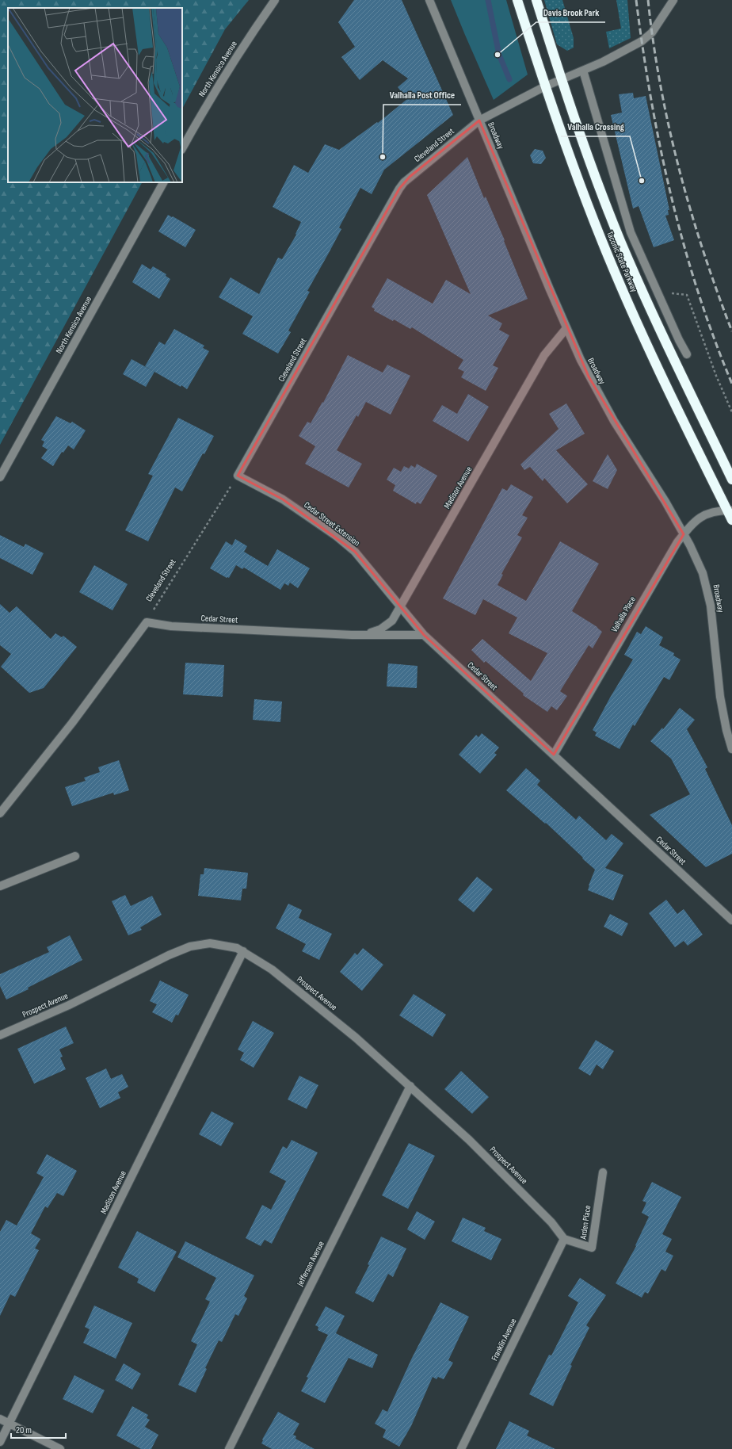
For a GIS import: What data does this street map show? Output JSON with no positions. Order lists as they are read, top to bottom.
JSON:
{
  "streets": {
    "highway": ["Taconic State Parkway"],
    "street": [
      "North Kensico Avenue",
      "Broadway",
      "Cleveland Street",
      "Madison Avenue",
      "Cedar Street Extension",
      "Valhalla Place",
      "Cedar Street",
      "Prospect Avenue",
      "Arden Place",
      "Jefferson Avenue",
      "Franklin Avenue"
    ]
  },
  "crossings": [
    ["Broadway", "Cleveland Street"],
    ["Broadway", "Madison Avenue"],
    ["Broadway", "Valhalla Place"],
    ["Cleveland Street", "Taconic State Parkway"],
    ["Cleveland Street", "Cedar Street Extension"],
    ["Cleveland Street", "Cedar Street"],
    ["Taconic State Parkway", "Valhalla Place"],
    ["Madison Avenue", "Cedar Street Extension"],
    ["Madison Avenue", "Cedar Street"],
    ["Madison Avenue", "Prospect Avenue"],
    ["Cedar Street Extension", "Cedar Street"],
    ["Valhalla Place", "Cedar Street"],
    ["Prospect Avenue", "Arden Place"],
    ["Prospect Avenue", "Jefferson Avenue"],
    ["Prospect Avenue", "Franklin Avenue"],
    ["Arden Place", "Franklin Avenue"]
  ],
  "places": ["Davis Brook Park", "Valhalla Post Office", "Valhalla Crossing"],
  "scale_bar": "20 m"
}
